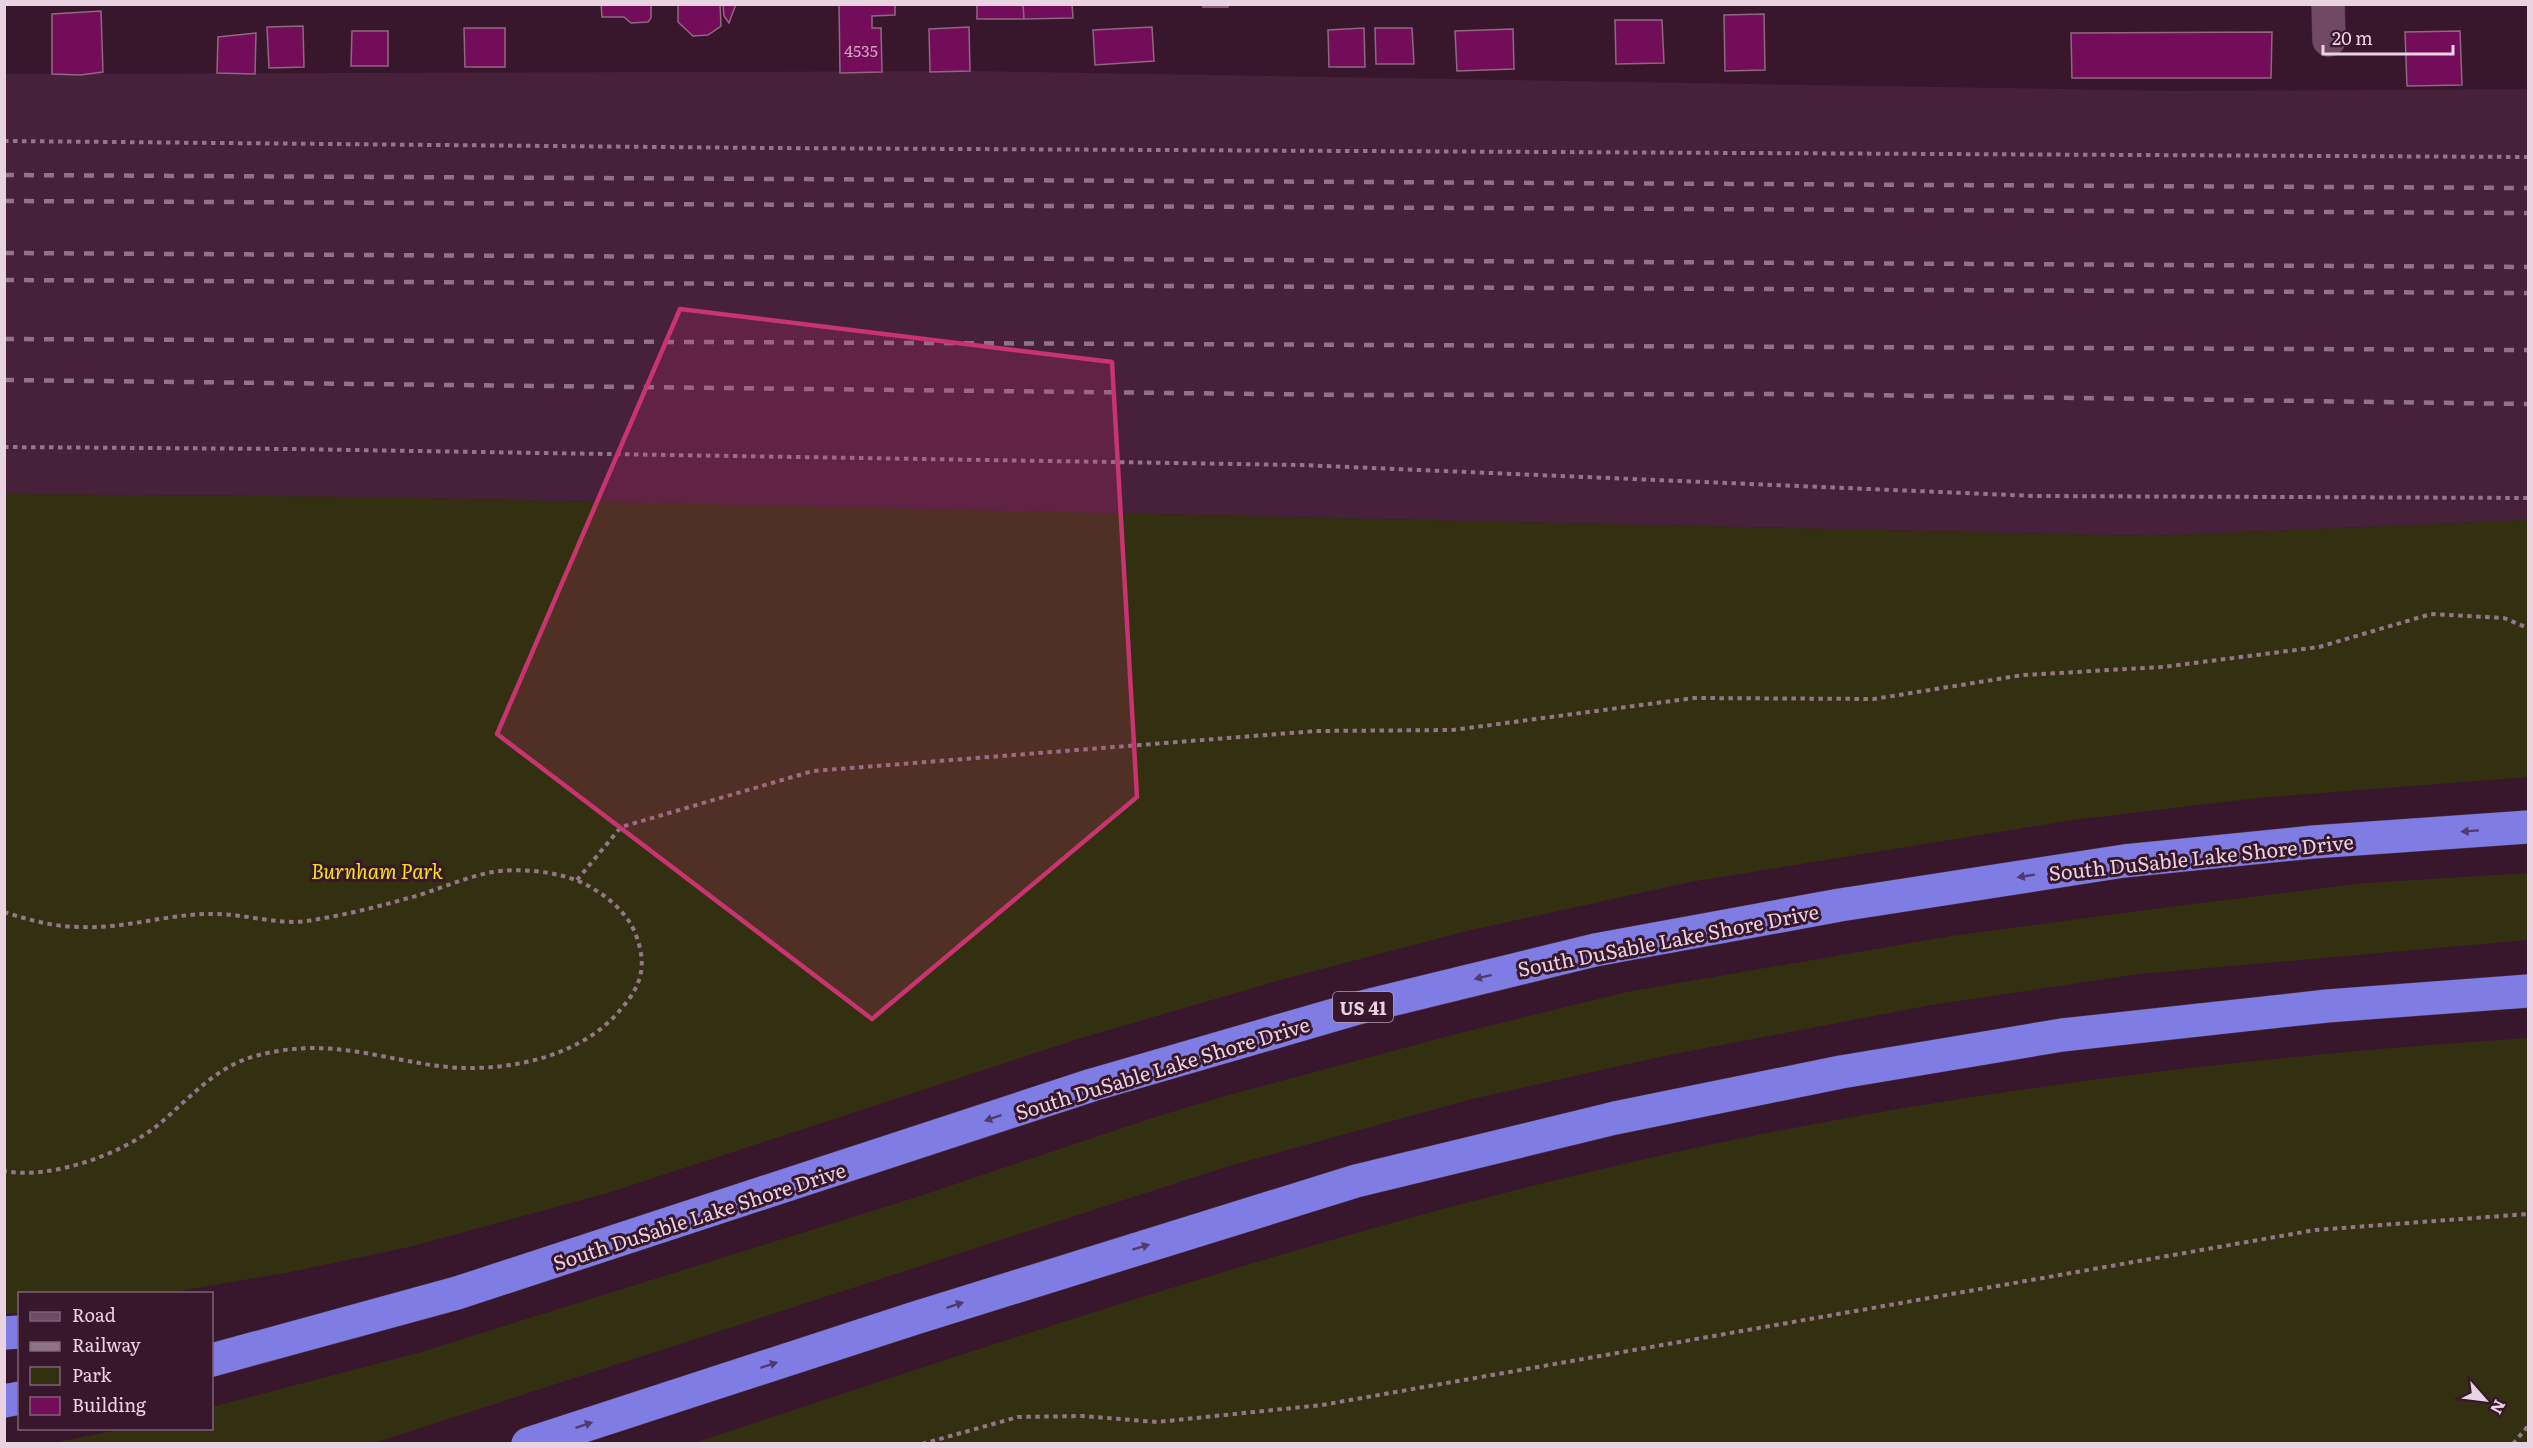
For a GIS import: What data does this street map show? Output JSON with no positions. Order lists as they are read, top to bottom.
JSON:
{
  "streets": {
    "highway": ["South DuSable Lake Shore Drive", "US 41"]
  },
  "parks": ["Burnham Park"],
  "house_numbers": ["4535"],
  "legend": [
    "Road",
    "Railway",
    "Park",
    "Building"
  ],
  "scale_bar": "20 m",
  "north": "bottom right"
}
